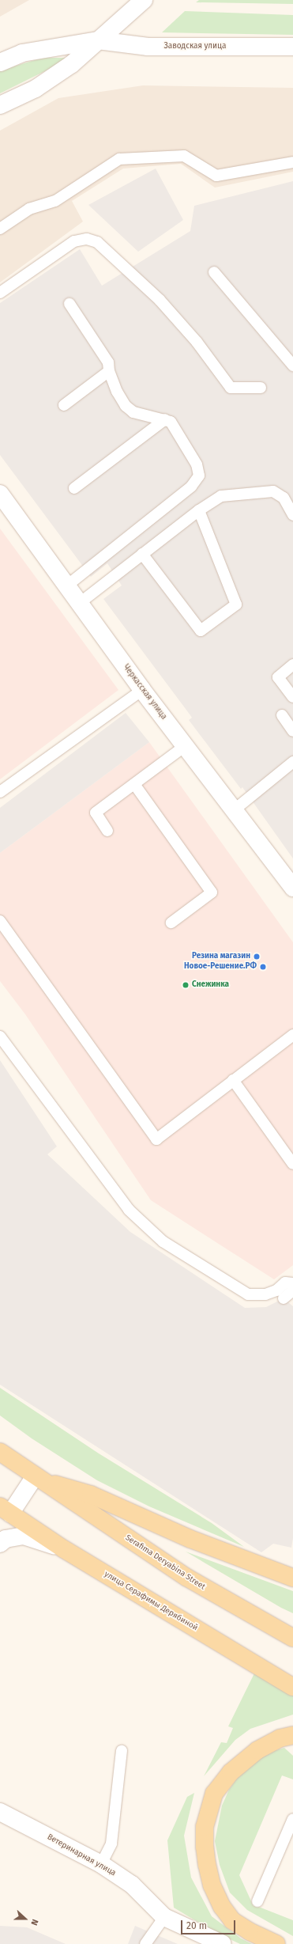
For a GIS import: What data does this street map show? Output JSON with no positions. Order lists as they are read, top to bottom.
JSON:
{
  "streets": {
    "main road": ["Serafima Deryabina Street", "улица Серафимы Дерябиной"],
    "street": ["Заводская улица", "Черкасская улица", "Ветеринарная улица"]
  },
  "places": ["Резина магазин", "Новое-Решение.РФ", "Снежинка"],
  "scale_bar": "20 m",
  "north": "right"
}
